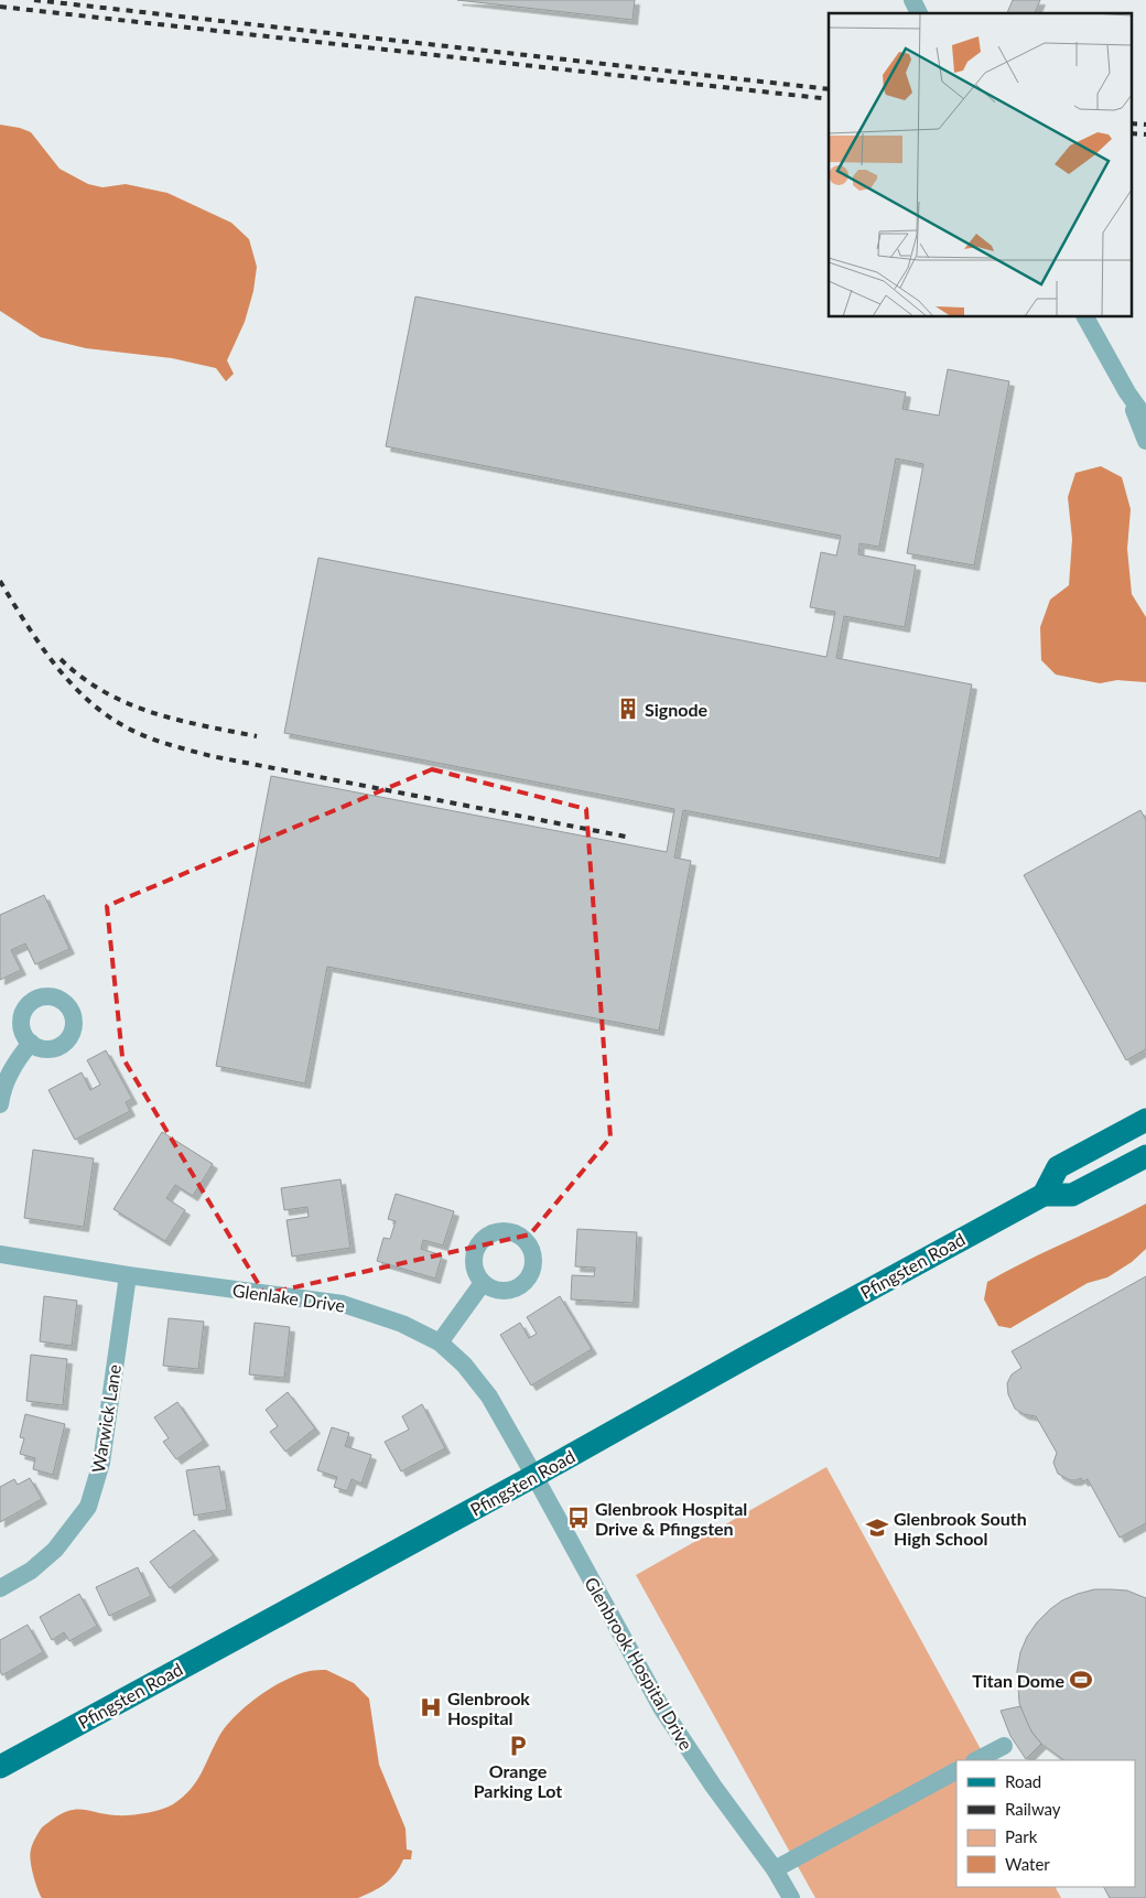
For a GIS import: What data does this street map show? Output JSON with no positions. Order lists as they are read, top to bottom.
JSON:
{
  "streets": {
    "main road": ["Pfingsten Road"],
    "street": ["Glenlake Drive", "Warwick Lane", "Glenbrook Hospital Drive"]
  },
  "crossings": [
    ["Pfingsten Road", "Glenlake Drive"],
    ["Pfingsten Road", "Glenbrook Hospital Drive"],
    ["Glenlake Drive", "Warwick Lane"],
    ["Glenlake Drive", "Glenbrook Hospital Drive"]
  ],
  "places": {
    "building": ["Signode"],
    "bus stop": ["Glenbrook Hospital Drive & Pfingsten"],
    "school or university": ["Glenbrook South High School"],
    "sports": ["Titan Dome"],
    "hospital": ["Glenbrook Hospital"],
    "parking": ["Orange Parking Lot"]
  },
  "legend": [
    "Road",
    "Railway",
    "Park",
    "Water"
  ]
}
